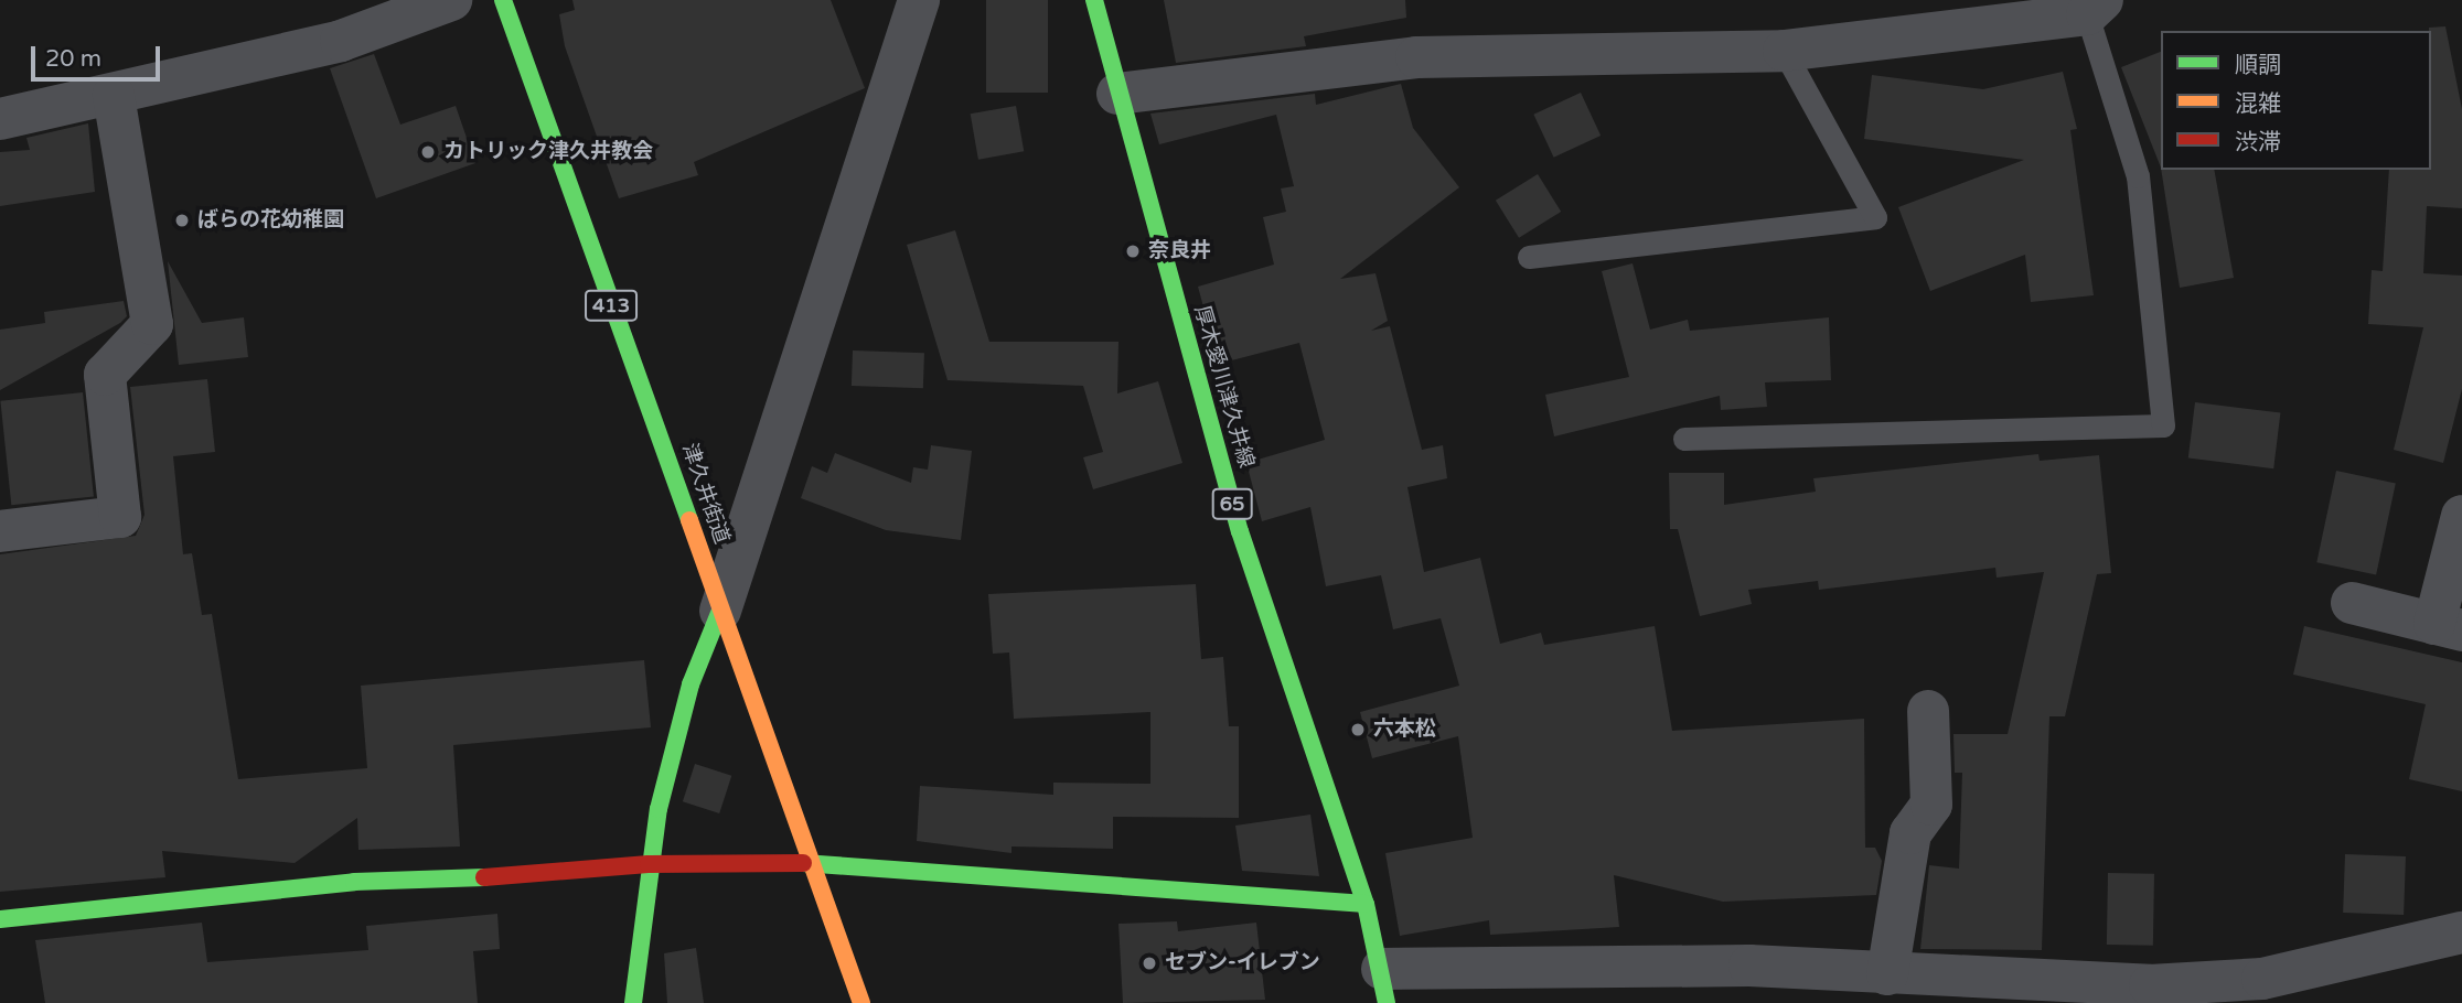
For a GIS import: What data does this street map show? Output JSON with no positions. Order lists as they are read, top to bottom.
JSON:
{
  "streets": {
    "main road": [
      "413",
      "厚木愛川津久井線",
      "津久井街道",
      "65"
    ]
  },
  "places": [
    "カトリック津久井教会",
    "ばらの花幼稚園",
    "奈良井",
    "六本松",
    "セブン-イレブン"
  ],
  "legend": ["順調", "混雑", "渋滞"],
  "scale_bar": "20 m"
}
